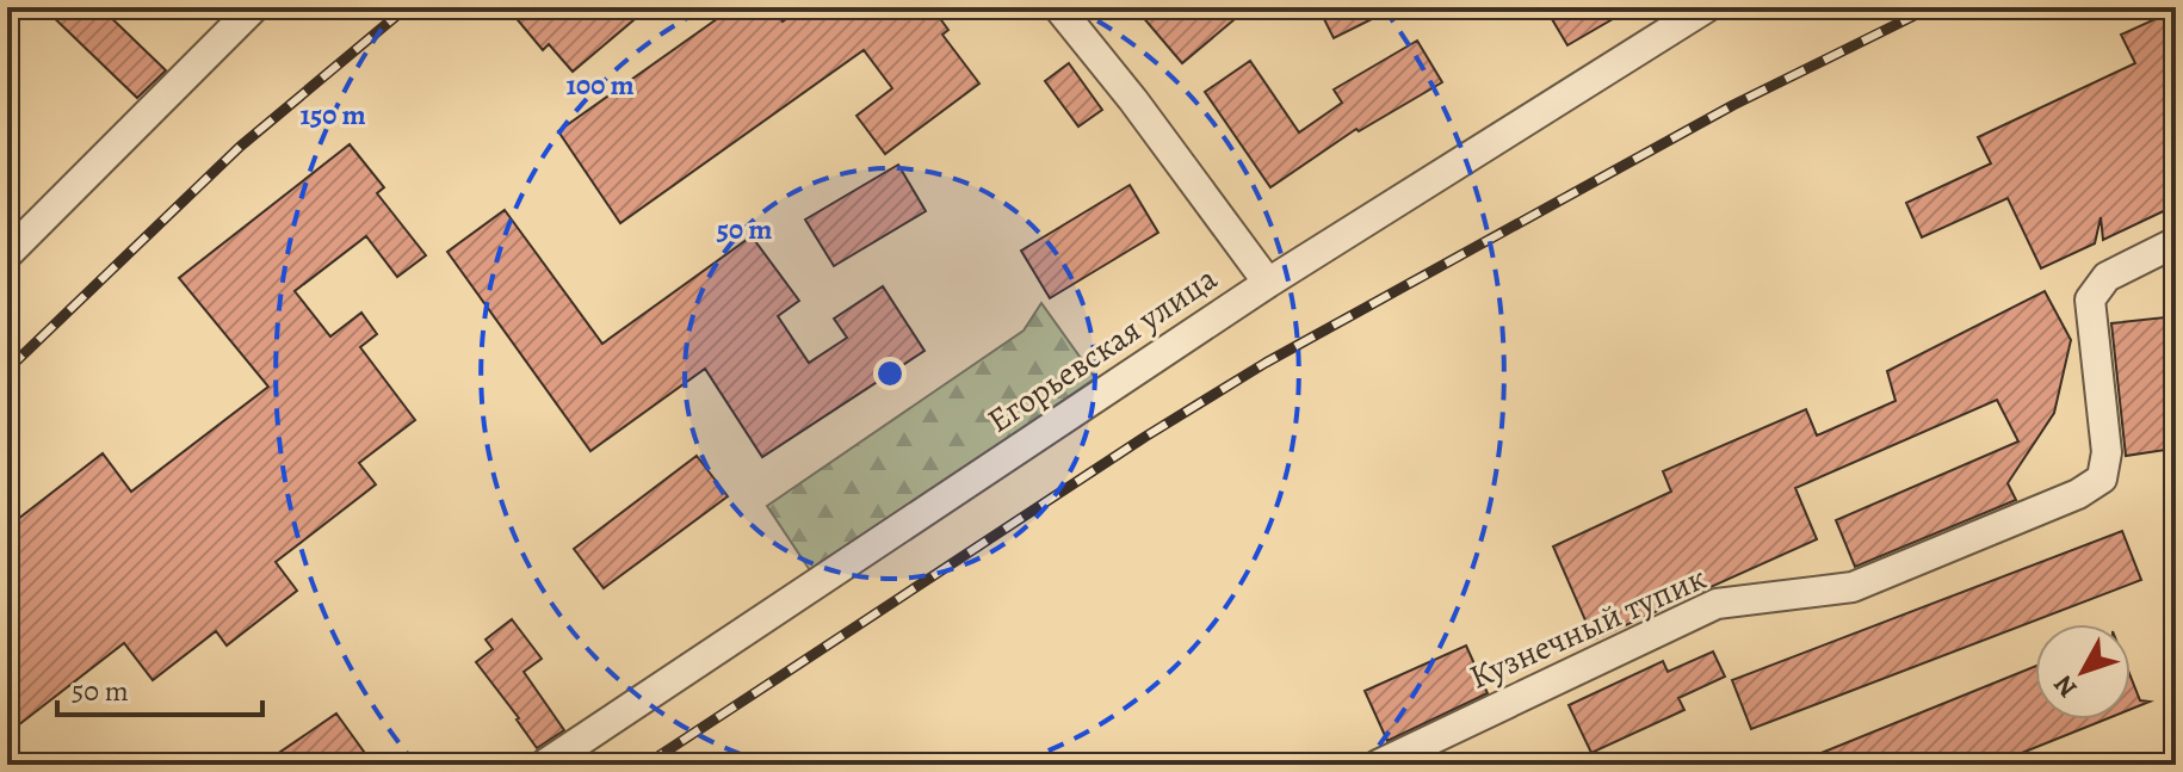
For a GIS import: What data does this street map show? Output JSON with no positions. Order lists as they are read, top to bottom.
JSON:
{
  "streets": {
    "street": ["Егорьевская улица", "Кузнечный тупик"]
  },
  "scale_bar": "50 m",
  "north": "bottom left",
  "rings": ["100 m", "150 m", "50 m"]
}
